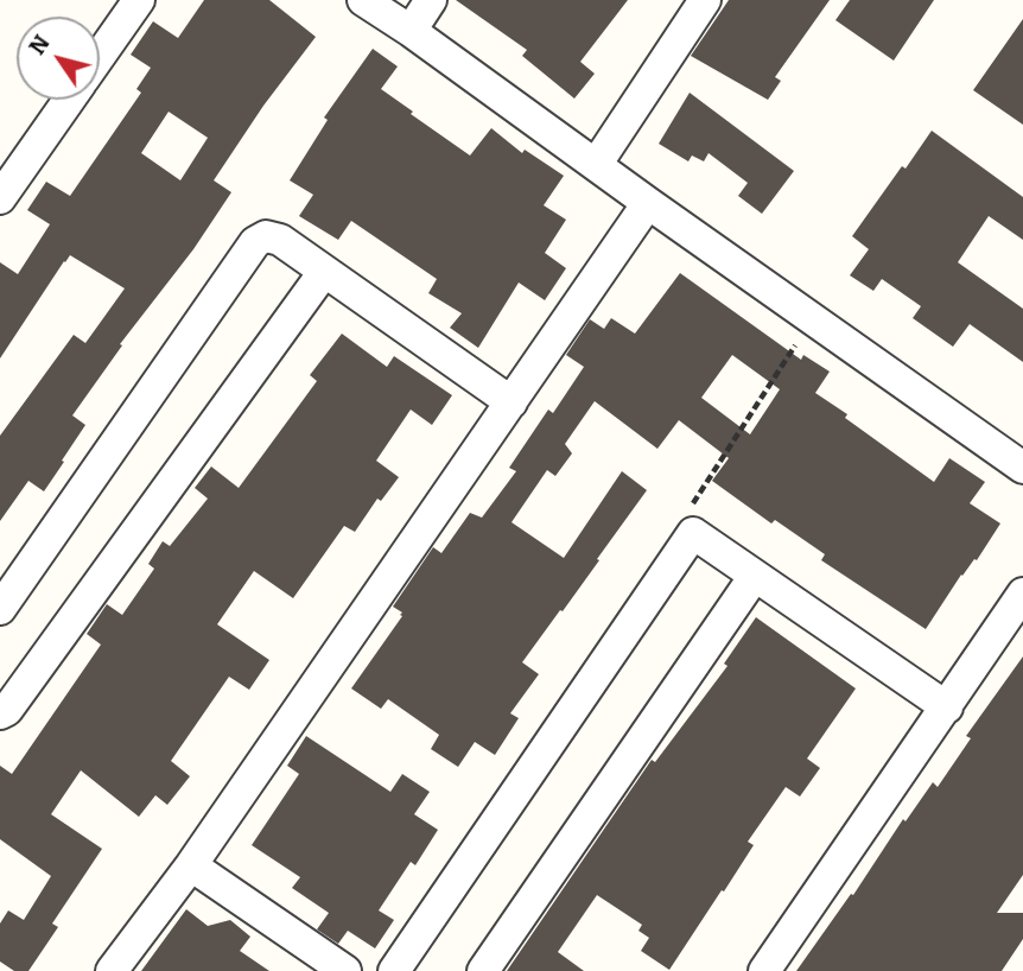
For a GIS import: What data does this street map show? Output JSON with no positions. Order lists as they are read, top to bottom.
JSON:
{
  "north": "top left"
}
